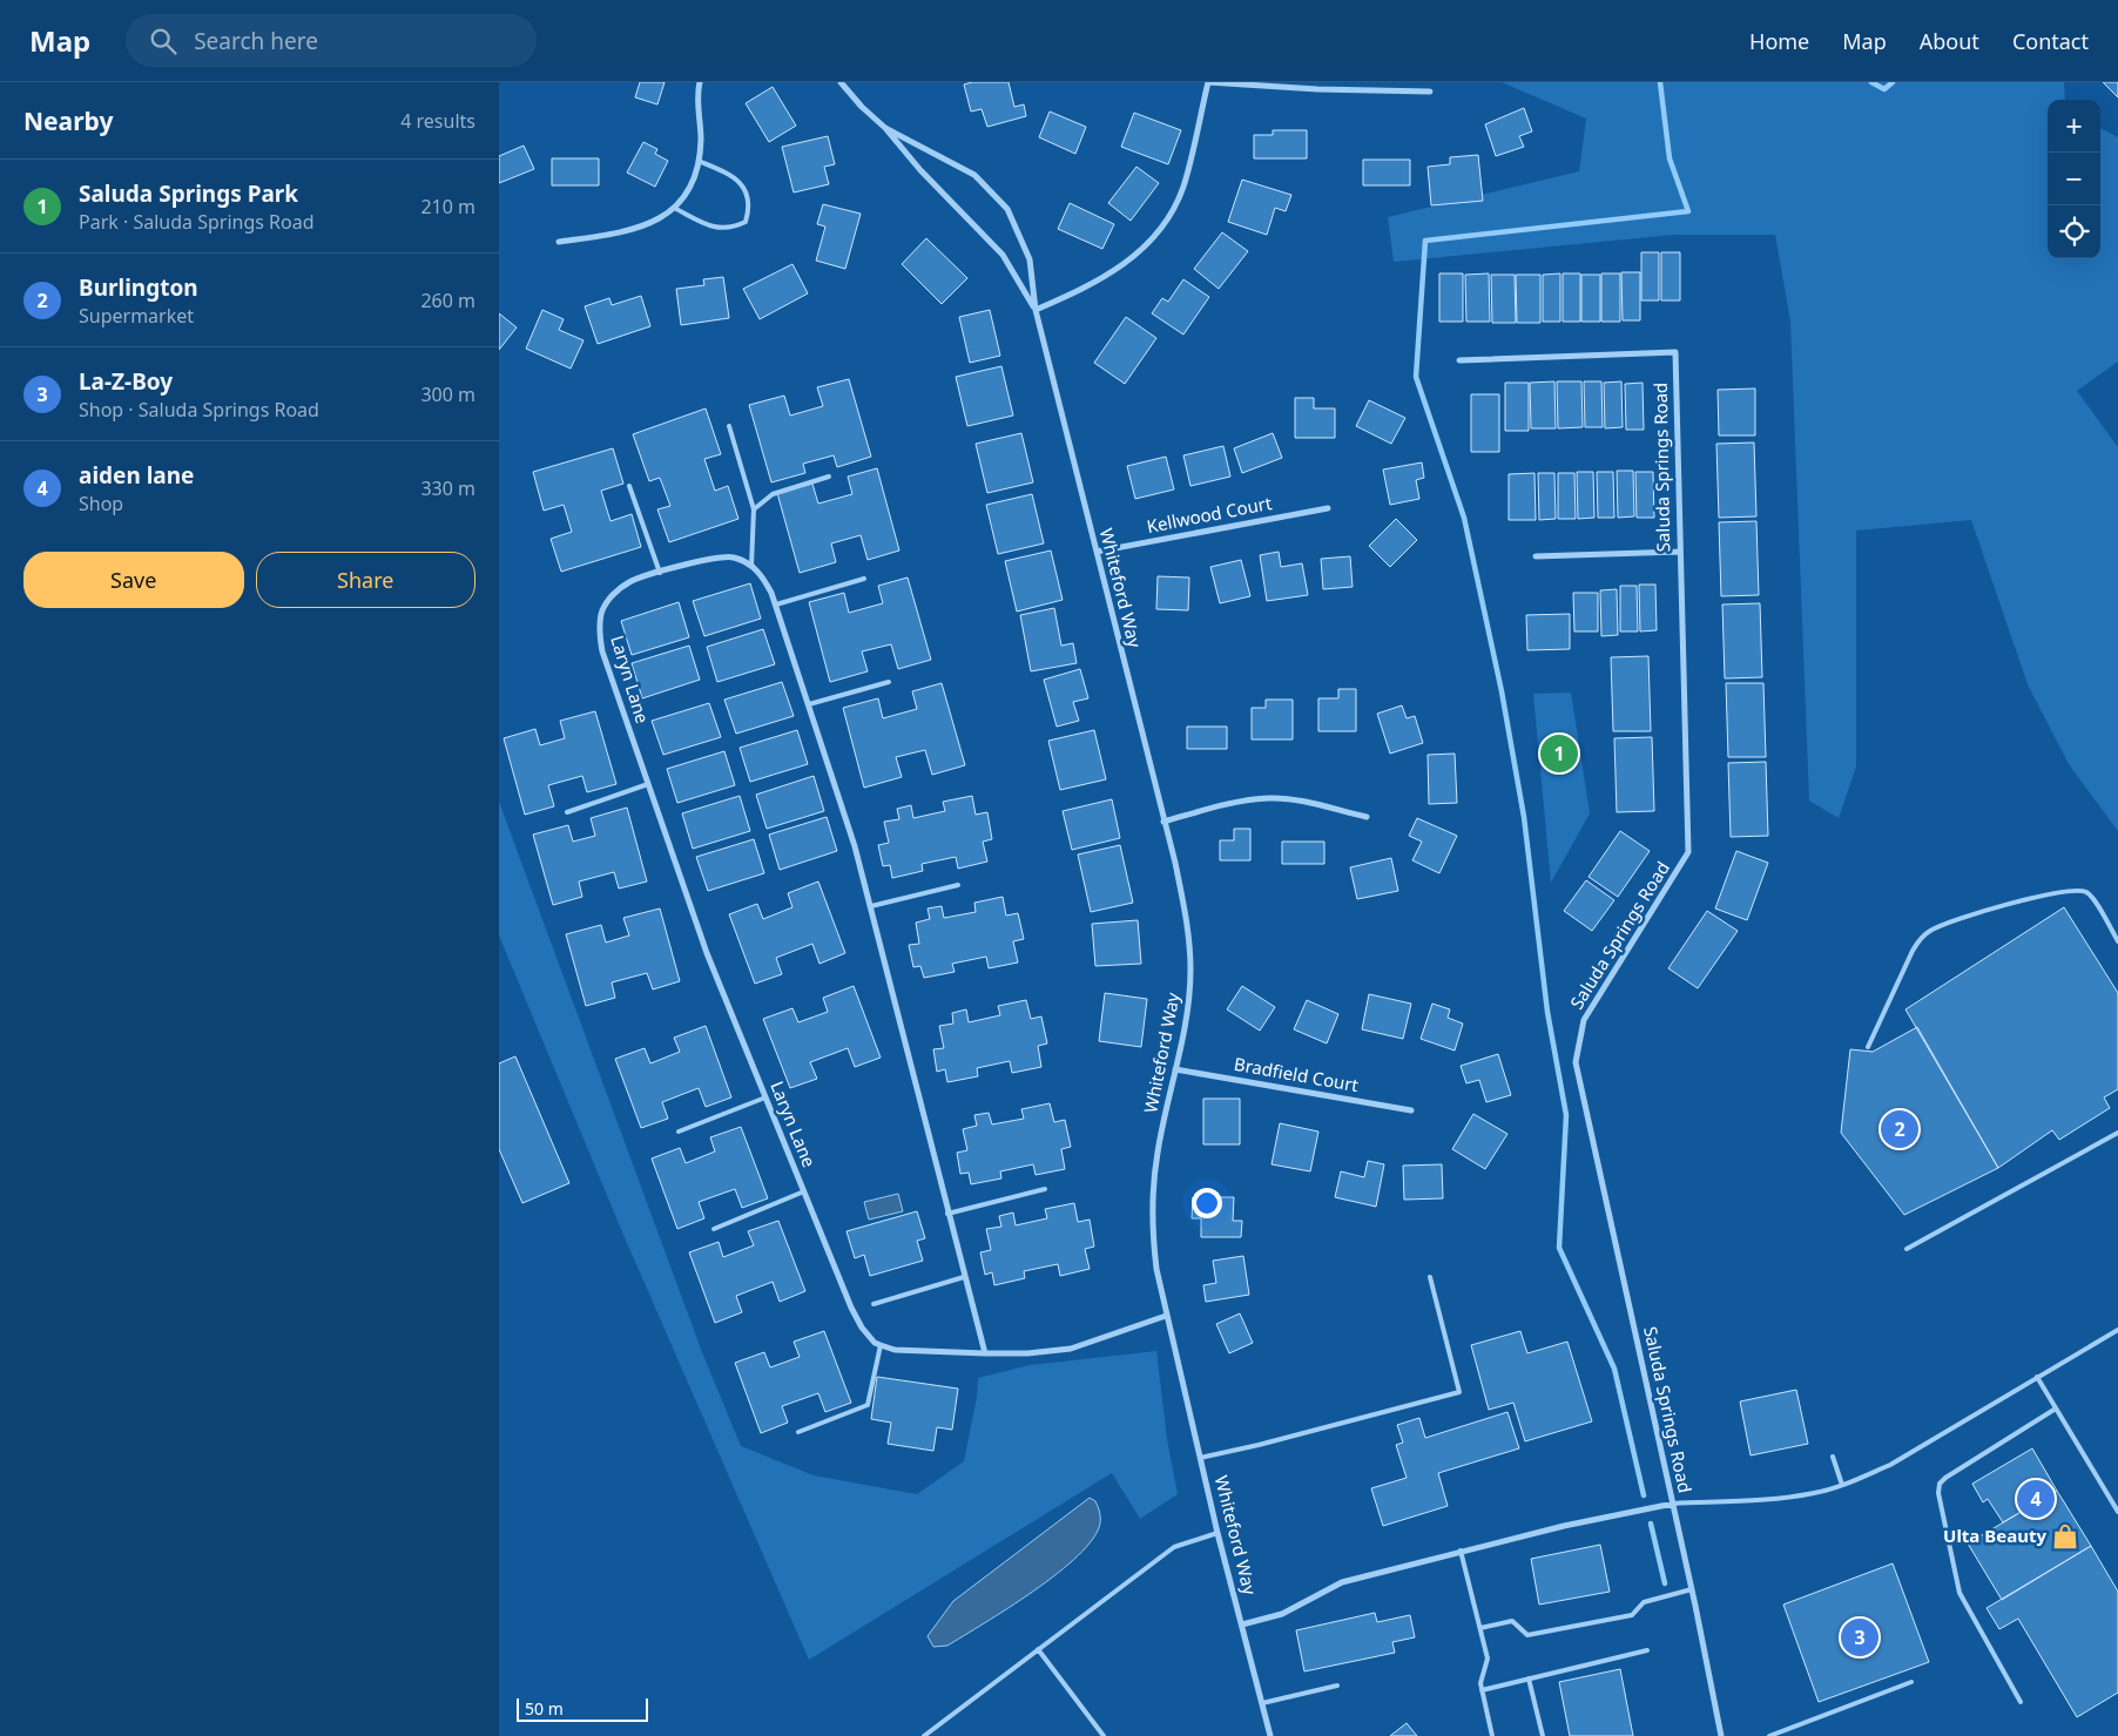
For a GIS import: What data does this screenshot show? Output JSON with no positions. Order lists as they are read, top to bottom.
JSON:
{
  "streets": {
    "street": [
      "Saluda Springs Road",
      "Kellwood Court",
      "Whiteford Way",
      "Laryn Lane",
      "Bradfield Court"
    ]
  },
  "crossings": [
    ["Kellwood Court", "Whiteford Way"],
    ["Whiteford Way", "Bradfield Court"]
  ],
  "places": {
    "shop": ["Ulta Beauty"]
  },
  "scale_bar": "50 m",
  "page": {
    "header": "Map",
    "search": "Search here",
    "nav": [
      "Home",
      "Map",
      "About",
      "Contact"
    ],
    "heading": ["Nearby", "4 results"],
    "map_buttons": ["+", "−"],
    "list": [
      {
        "mark": "1",
        "name": "Saluda Springs Park",
        "note": "Park · Saluda Springs Road",
        "value": "210 m"
      },
      {
        "mark": "2",
        "name": "Burlington",
        "note": "Supermarket",
        "value": "260 m"
      },
      {
        "mark": "3",
        "name": "La-Z-Boy",
        "note": "Shop · Saluda Springs Road",
        "value": "300 m"
      },
      {
        "mark": "4",
        "name": "aiden lane",
        "note": "Shop",
        "value": "330 m"
      }
    ],
    "buttons": ["Save", "Share"],
    "pins": [
      "1",
      "2",
      "4",
      "3"
    ],
    "scale": "50 m"
  }
}
